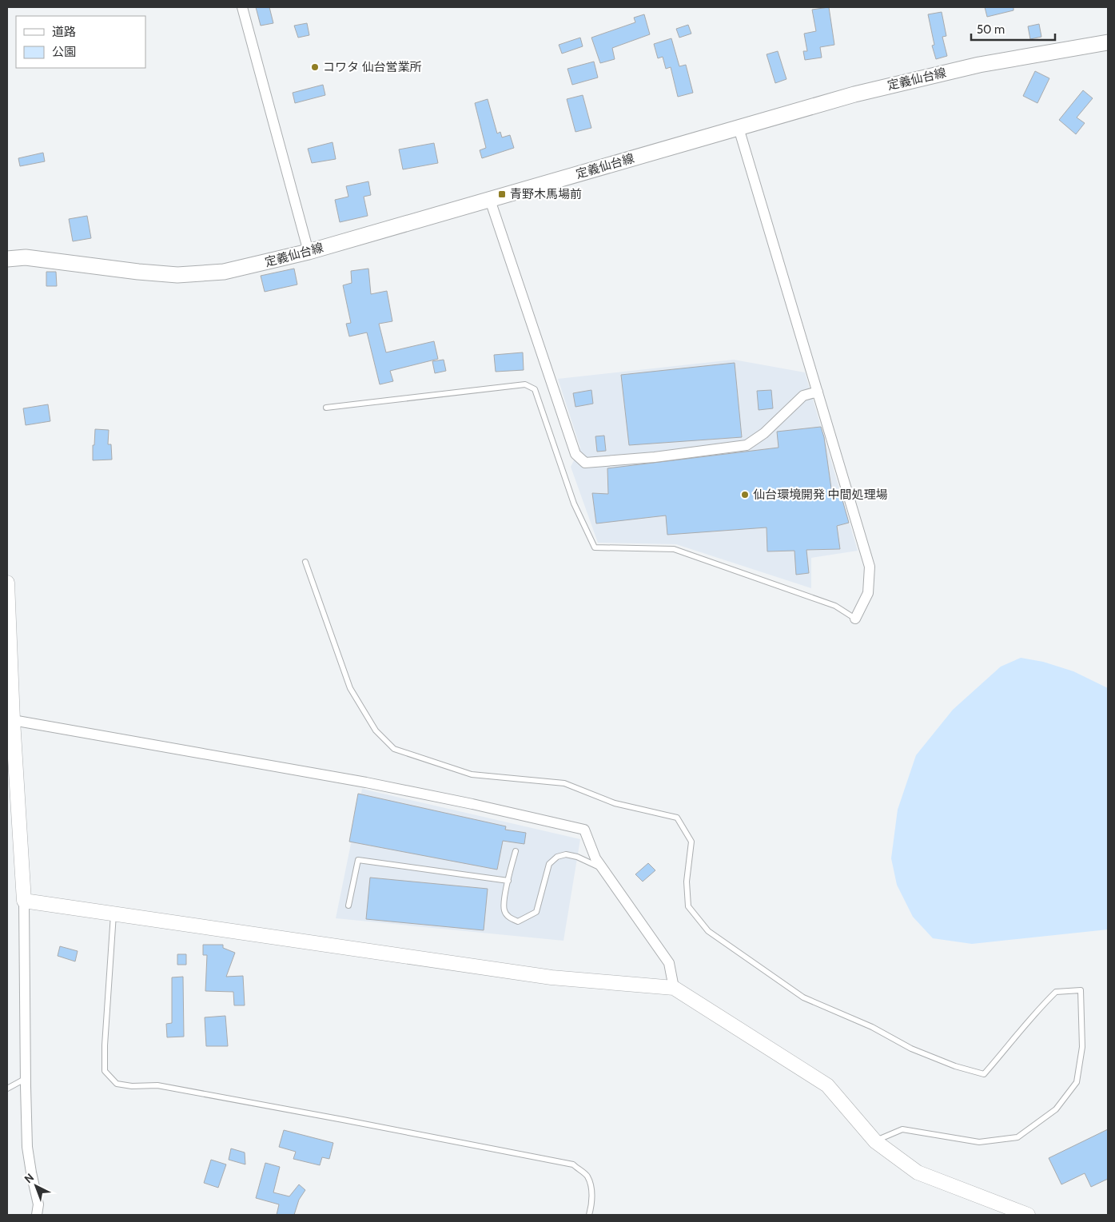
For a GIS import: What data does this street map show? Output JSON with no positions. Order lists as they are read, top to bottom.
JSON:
{
  "streets": {
    "main road": ["定義仙台線"]
  },
  "places": {
    "other": ["コワタ 仙台営業所", "仙台環境開発 中間処理場"],
    "transit": ["青野木馬場前"]
  },
  "legend": ["道路", "公園"],
  "scale_bar": "50 m",
  "north": "top left"
}
